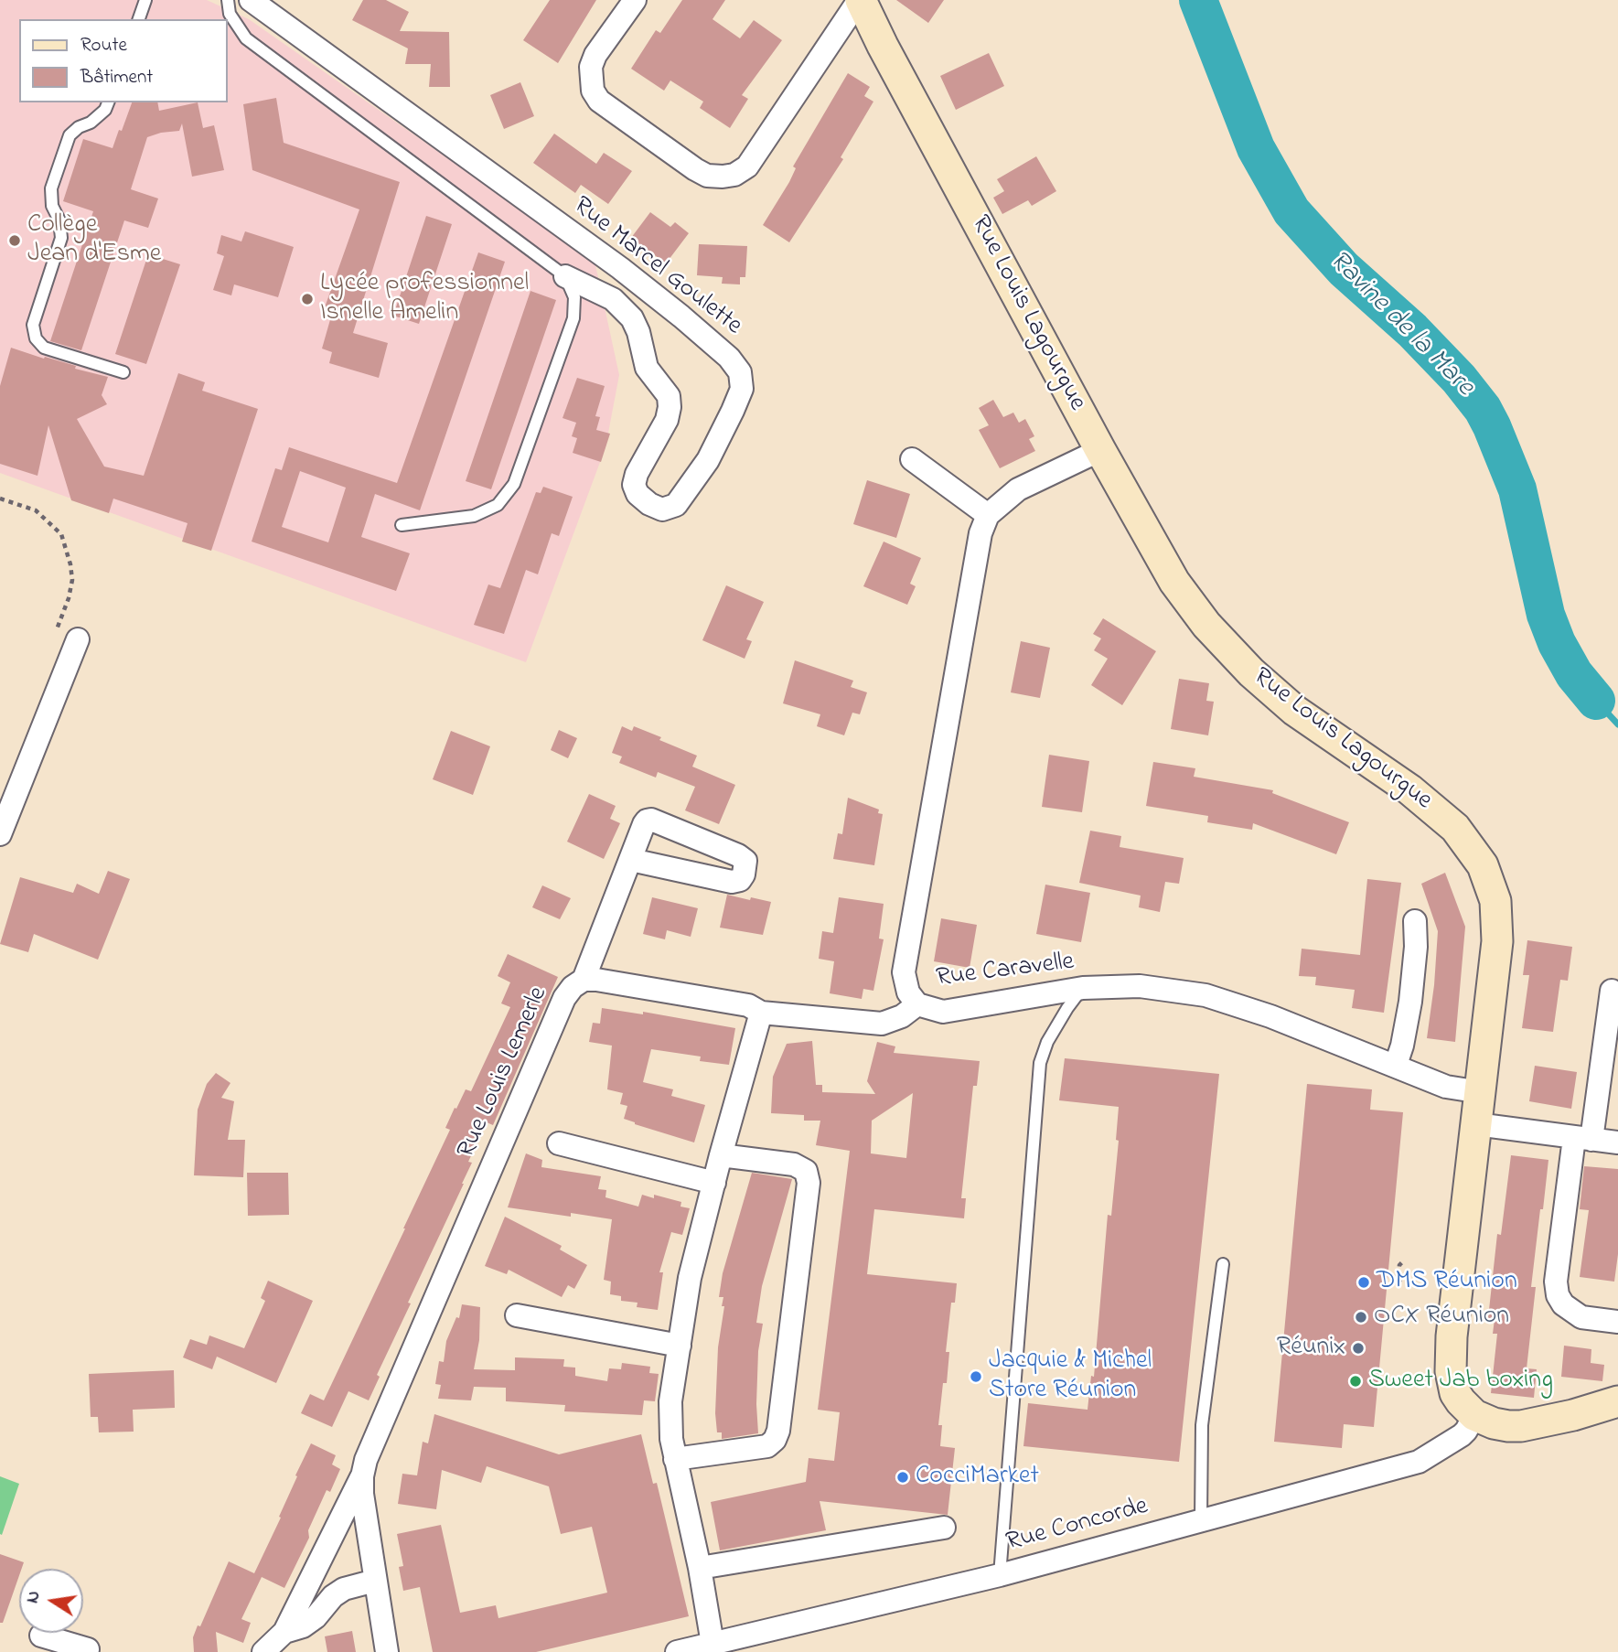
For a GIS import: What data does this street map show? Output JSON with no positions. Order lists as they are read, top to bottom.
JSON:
{
  "streets": {
    "main road": ["Rue Louis Lagourgue"],
    "street": [
      "Rue Marcel Goulette",
      "Rue Caravelle",
      "Rue Louis Lemerle",
      "Rue Concorde"
    ]
  },
  "crossings": [
    ["Rue Louis Lagourgue", "Rue Caravelle"],
    ["Rue Louis Lagourgue", "Rue Concorde"],
    ["Rue Caravelle", "Rue Louis Lemerle"]
  ],
  "water": ["Ravine de la Mare"],
  "places": [
    "Collège Jean d'Esme",
    "Lycée professionnel Isnelle Amelin",
    "DMS Réunion",
    "OCX Réunion",
    "Réunix",
    "Jacquie & Michel Store Réunion",
    "Sweet Jab boxing",
    "CocciMarket"
  ],
  "legend": ["Route", "Bâtiment"],
  "north": "left"
}
